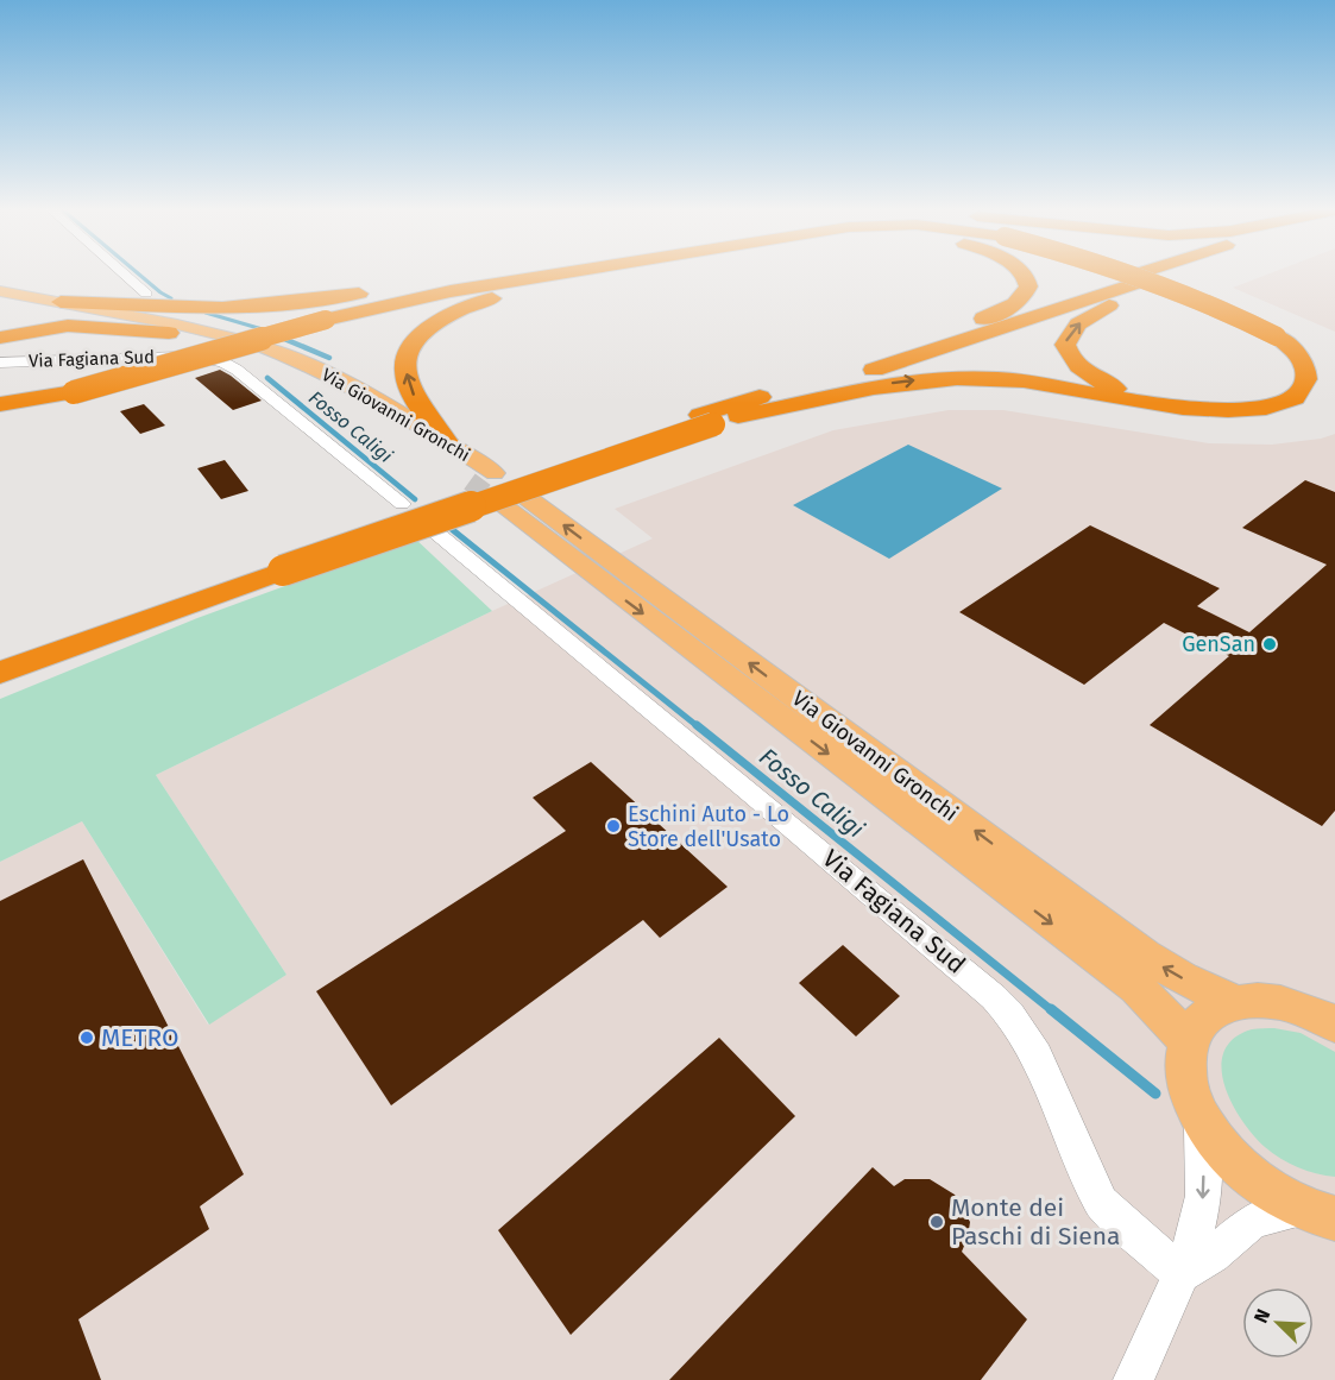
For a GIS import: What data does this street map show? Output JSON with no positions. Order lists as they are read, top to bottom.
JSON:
{
  "streets": {
    "main road": ["Via Giovanni Gronchi"],
    "street": ["Via Fagiana Sud"]
  },
  "water": ["Fosso Caligi"],
  "places": [
    "GenSan",
    "Eschini Auto - Lo Store dell'Usato",
    "METRO",
    "Monte dei Paschi di Siena"
  ],
  "north": "top left"
}
